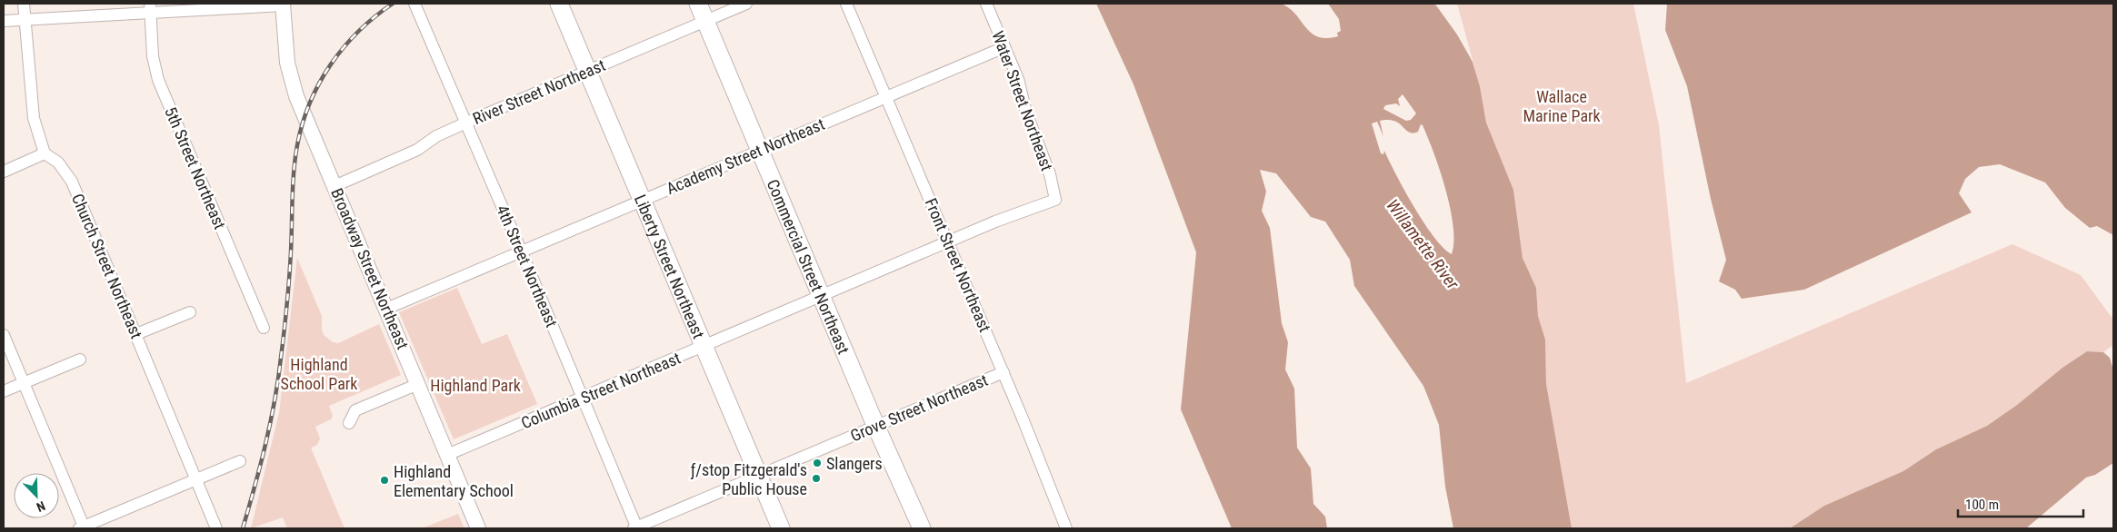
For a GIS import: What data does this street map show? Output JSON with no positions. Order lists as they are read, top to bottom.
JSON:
{
  "streets": {
    "highway": ["Liberty Street Northeast", "Commercial Street Northeast"],
    "main road": ["Broadway Street Northeast"],
    "street": [
      "River Street Northeast",
      "Water Street Northeast",
      "Academy Street Northeast",
      "5th Street Northeast",
      "Front Street Northeast",
      "Church Street Northeast",
      "4th Street Northeast",
      "Columbia Street Northeast",
      "Grove Street Northeast"
    ]
  },
  "crossings": [
    ["River Street Northeast", "4th Street Northeast"],
    ["River Street Northeast", "Liberty Street Northeast"],
    ["River Street Northeast", "Commercial Street Northeast"],
    ["River Street Northeast", "Broadway Street Northeast"],
    ["Water Street Northeast", "Academy Street Northeast"],
    ["Water Street Northeast", "Columbia Street Northeast"],
    ["Academy Street Northeast", "Front Street Northeast"],
    ["Academy Street Northeast", "4th Street Northeast"],
    ["Academy Street Northeast", "Liberty Street Northeast"],
    ["Academy Street Northeast", "Commercial Street Northeast"],
    ["Academy Street Northeast", "Broadway Street Northeast"],
    ["Front Street Northeast", "Columbia Street Northeast"],
    ["Front Street Northeast", "Grove Street Northeast"],
    ["4th Street Northeast", "Columbia Street Northeast"],
    ["4th Street Northeast", "Grove Street Northeast"],
    ["Liberty Street Northeast", "Columbia Street Northeast"],
    ["Liberty Street Northeast", "Grove Street Northeast"],
    ["Commercial Street Northeast", "Columbia Street Northeast"],
    ["Commercial Street Northeast", "Grove Street Northeast"],
    ["Broadway Street Northeast", "Columbia Street Northeast"]
  ],
  "water": ["Willamette River"],
  "parks": ["Wallace Marine Park", "Highland School Park", "Highland Park"],
  "places": ["Slangers", "ƒ/stop Fitzgerald's Public House", "Highland Elementary School"],
  "scale_bar": "100 m",
  "north": "bottom right"
}
